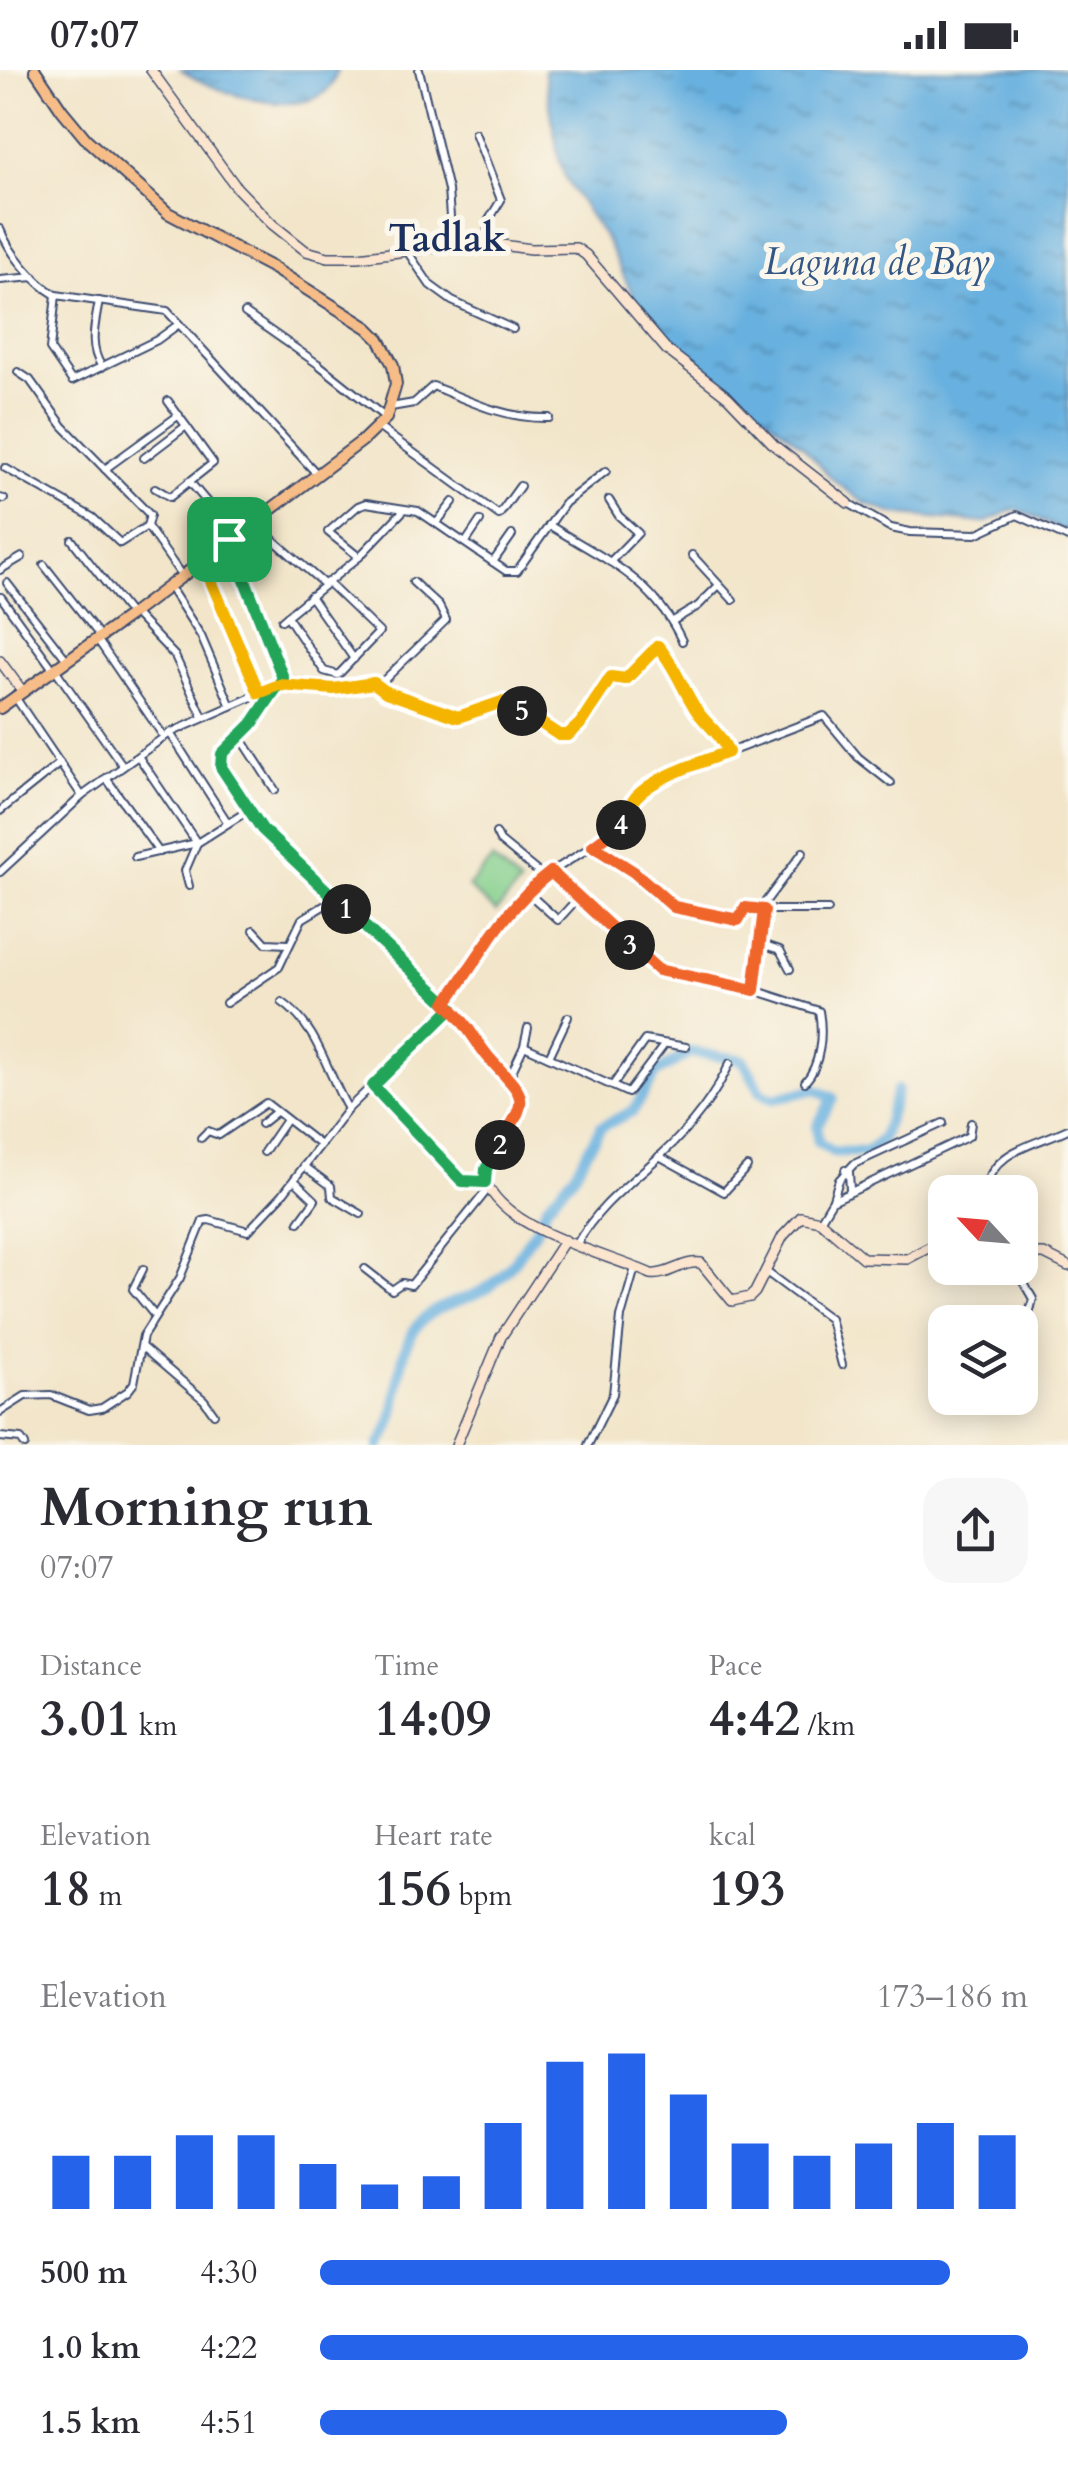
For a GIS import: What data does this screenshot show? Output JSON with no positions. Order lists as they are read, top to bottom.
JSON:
{
  "districts": ["Tadlak"],
  "water": ["Laguna de Bay"],
  "north": "top left",
  "page": {
    "status": "07:07",
    "pins": [
      "5",
      "4",
      "1",
      "3",
      "2"
    ],
    "heading": ["Morning run", "07:07"],
    "stats": [
      ["Distance", "3.01 km"],
      ["Time", "14:09"],
      ["Pace", "4:42 /km"],
      ["Elevation", "18 m"],
      ["Heart rate", "156 bpm"],
      ["kcal", "193"]
    ],
    "chart": ["Elevation", "173–186 m"],
    "list": [
      {
        "name": "500 m",
        "note": "4:30"
      },
      {
        "name": "1.0 km",
        "note": "4:22"
      },
      {
        "name": "1.5 km",
        "note": "4:51"
      }
    ]
  }
}
